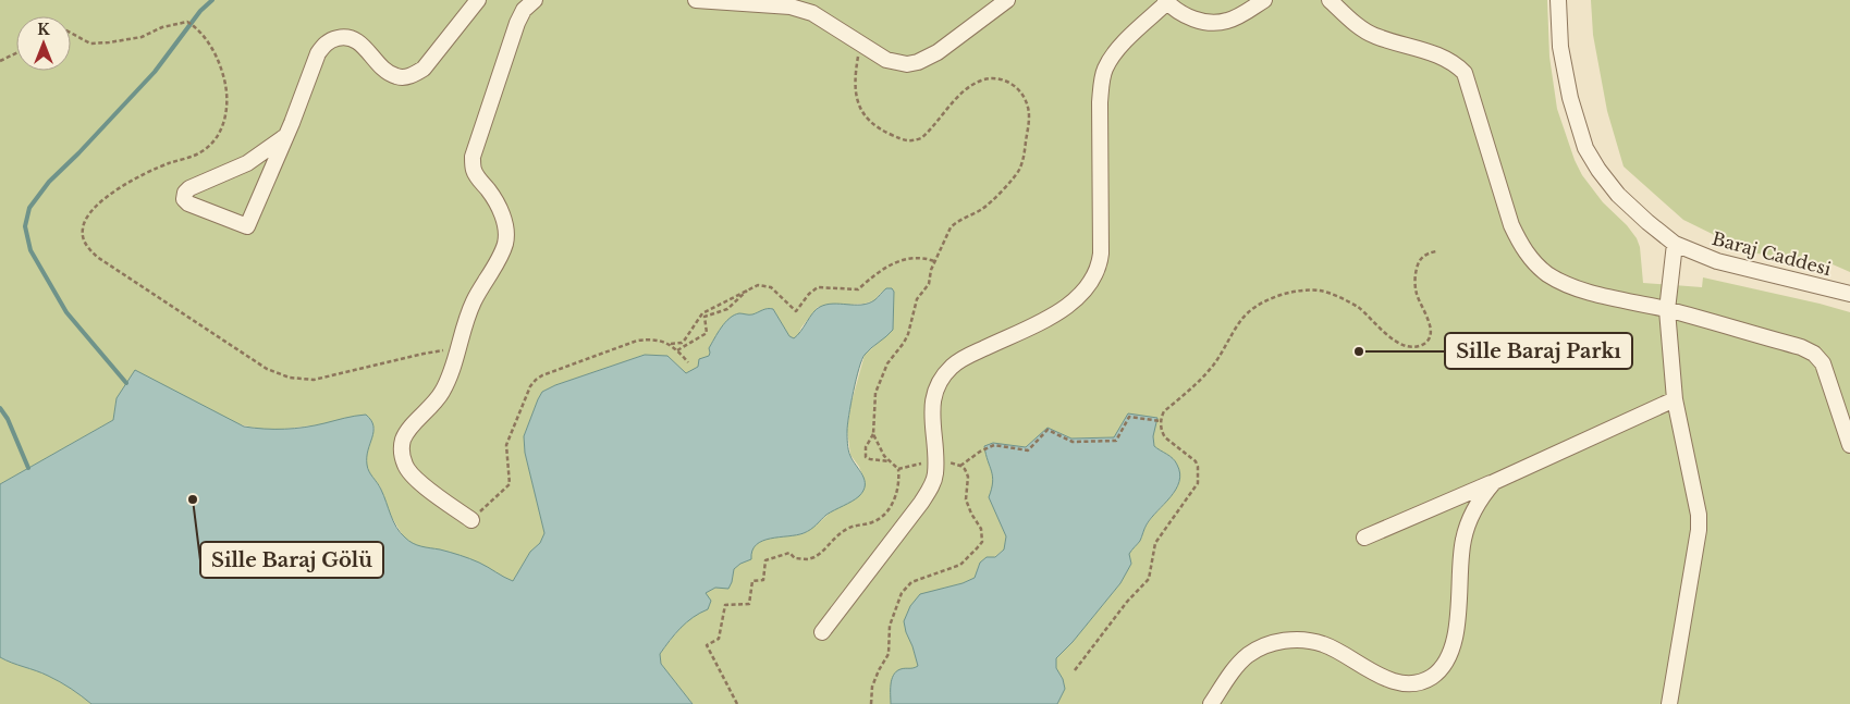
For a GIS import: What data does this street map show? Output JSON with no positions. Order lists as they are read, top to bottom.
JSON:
{
  "streets": {
    "street": ["Baraj Caddesi"]
  },
  "places": ["Sille Baraj Parkı", "Sille Baraj Gölü"],
  "north": "top"
}
